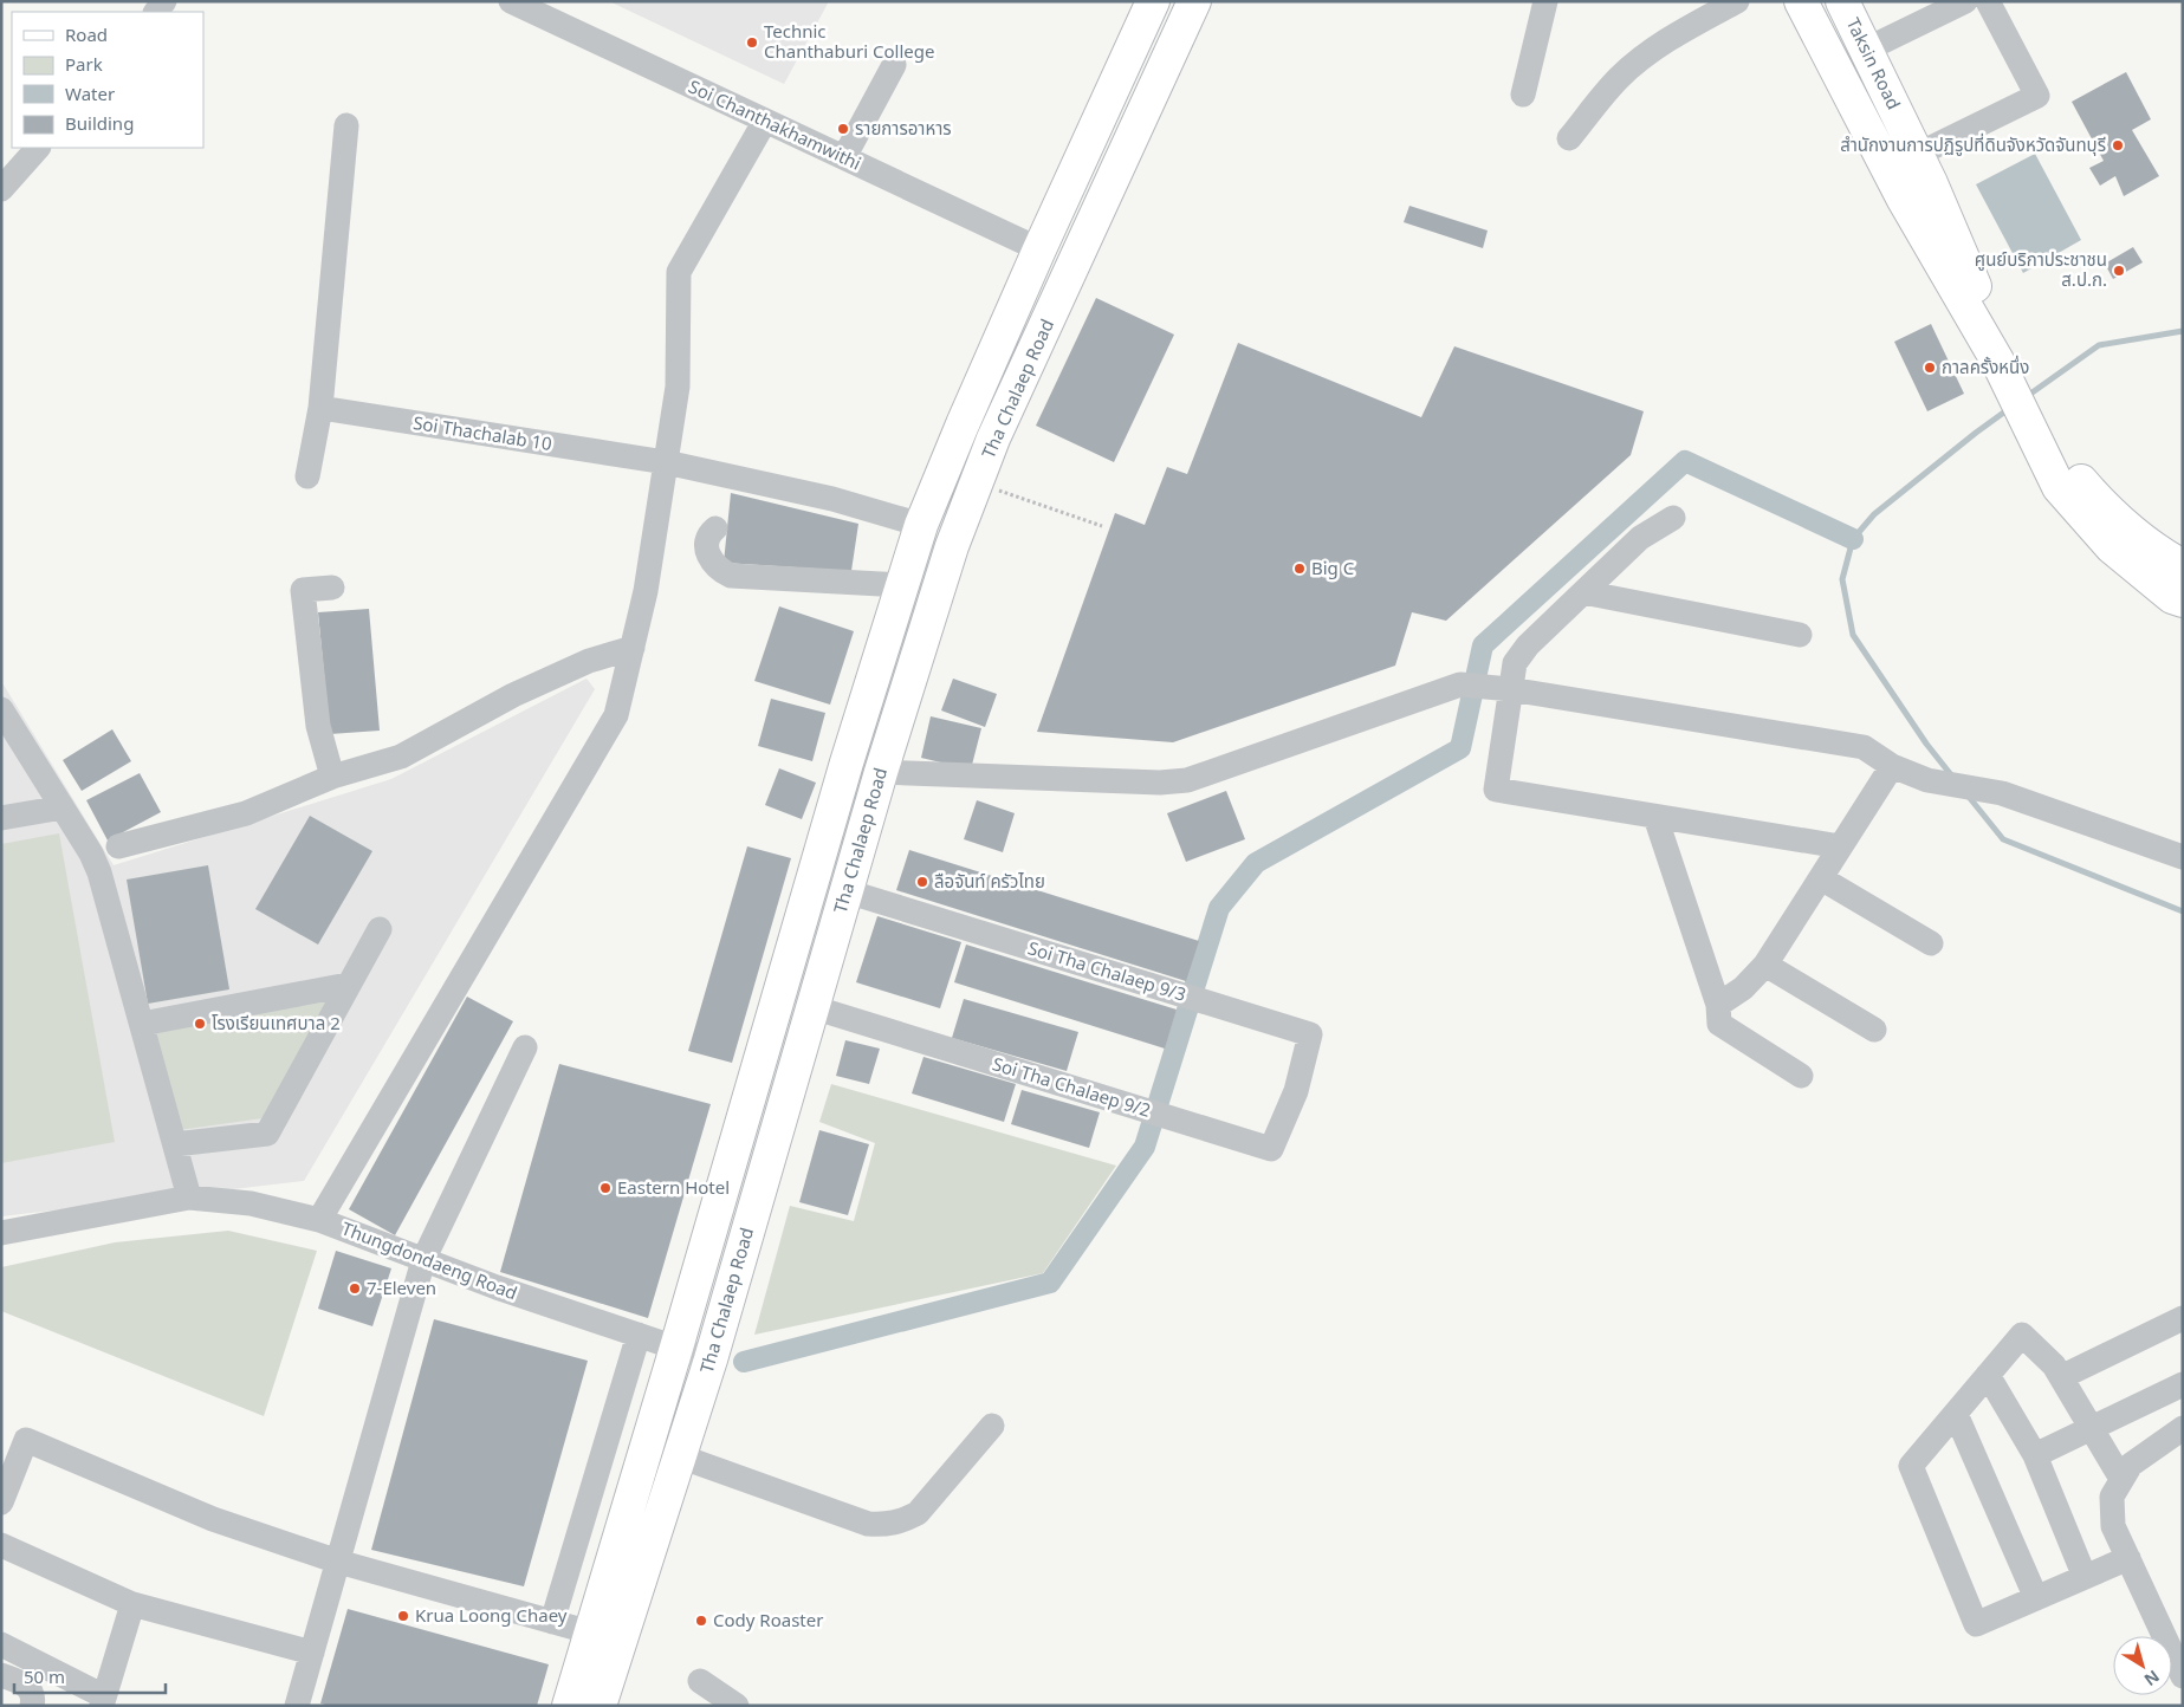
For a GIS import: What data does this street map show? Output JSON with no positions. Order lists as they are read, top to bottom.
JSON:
{
  "streets": {
    "main road": ["Taksin Road", "Tha Chalaep Road"],
    "street": [
      "Soi Chanthakhamwithi",
      "Soi Thachalab 10",
      "Soi Tha Chalaep 9/3",
      "Soi Tha Chalaep 9/2",
      "Thungdondaeng Road"
    ]
  },
  "crossings": [
    ["Soi Chanthakhamwithi", "Tha Chalaep Road"],
    ["Tha Chalaep Road", "Soi Thachalab 10"],
    ["Tha Chalaep Road", "Soi Tha Chalaep 9/3"],
    ["Tha Chalaep Road", "Soi Tha Chalaep 9/2"],
    ["Tha Chalaep Road", "Thungdondaeng Road"],
    ["Soi Tha Chalaep 9/3", "Soi Tha Chalaep 9/2"]
  ],
  "places": [
    "Technic Chanthaburi College",
    "รายการอาหาร",
    "สำนักงานการปฏิรูปที่ดินจังหวัดจันทบุรี",
    "ศูนย์บริกาประชาชน ส.ป.ก.",
    "กาลครั้งหนึ่ง",
    "Big C",
    "ลือจันท์ ครัวไทย",
    "โรงเรียนเทศบาล 2",
    "Eastern Hotel",
    "7-Eleven",
    "Krua Loong Chaey",
    "Cody Roaster"
  ],
  "legend": [
    "Road",
    "Park",
    "Water",
    "Building"
  ],
  "scale_bar": "50 m",
  "north": "bottom right"
}
